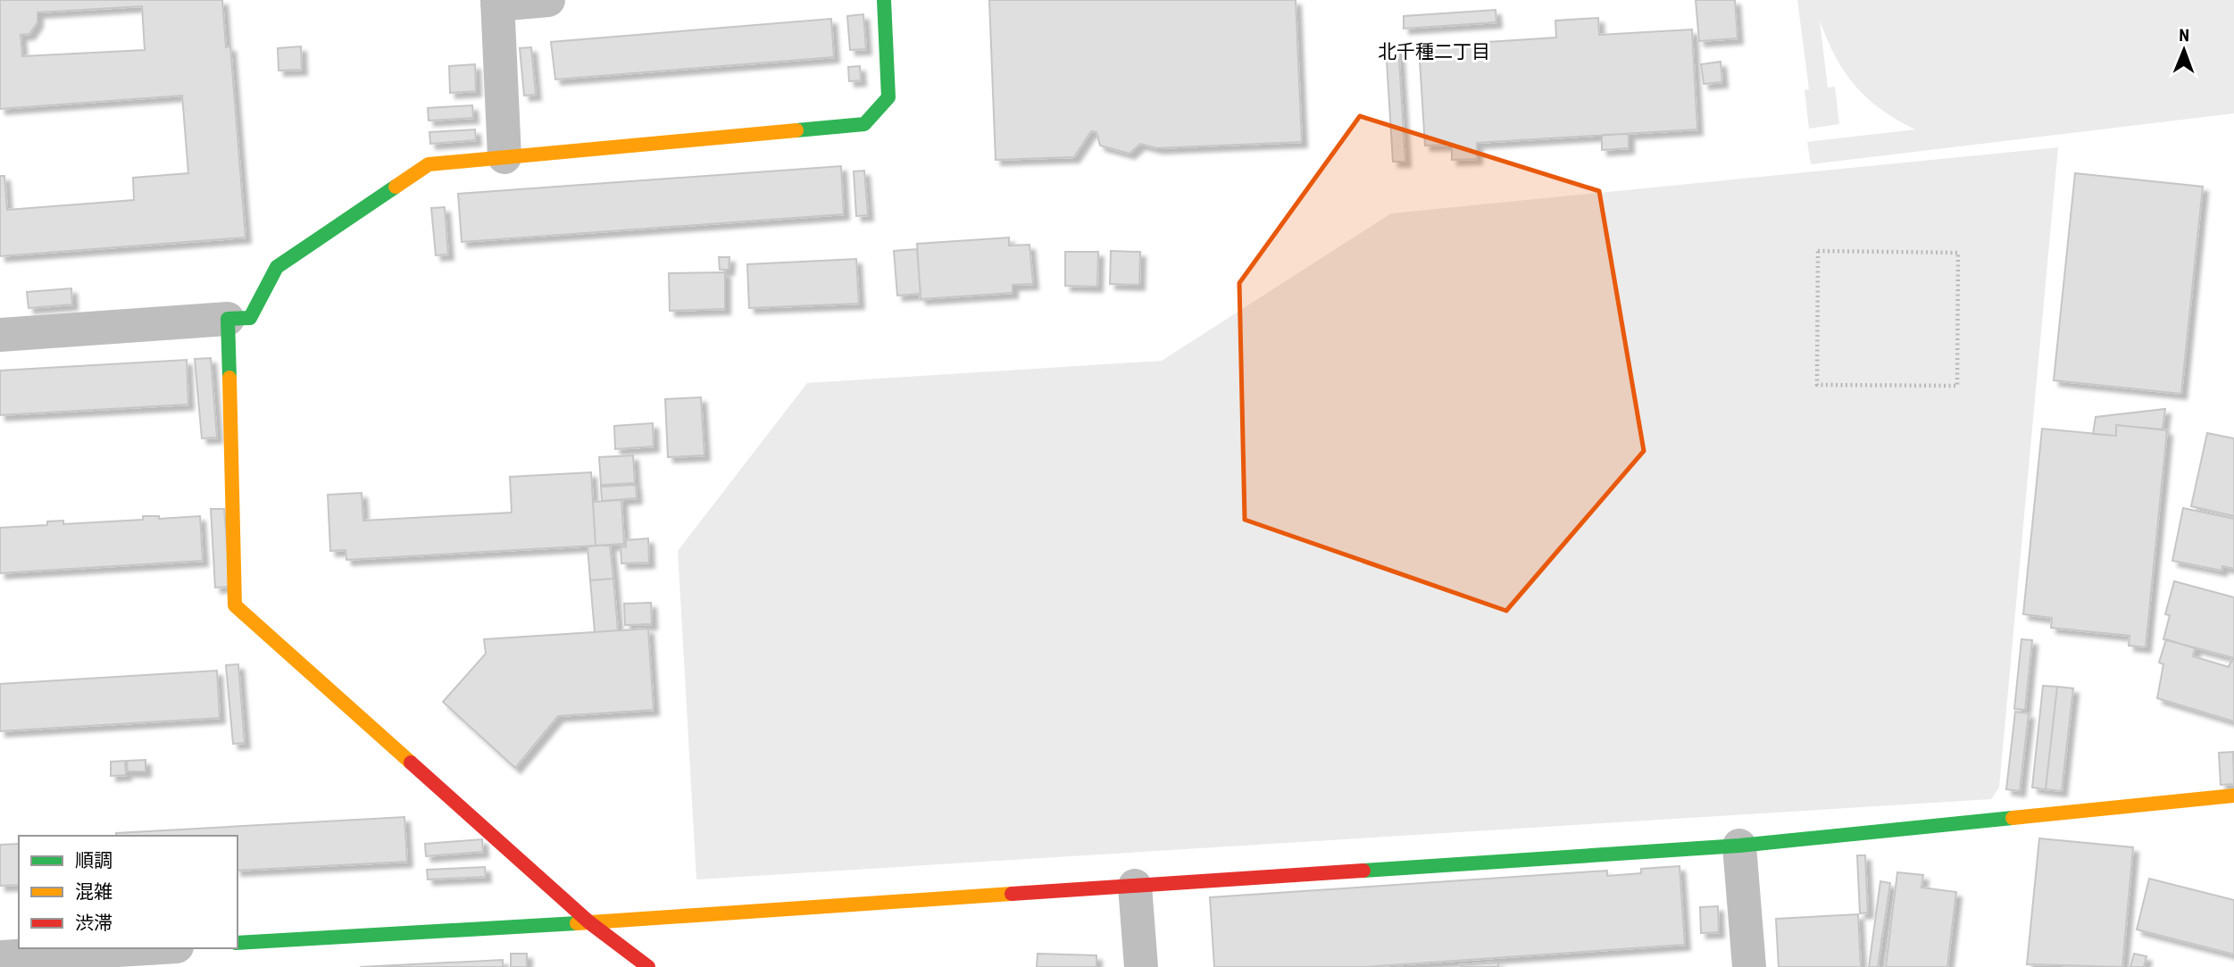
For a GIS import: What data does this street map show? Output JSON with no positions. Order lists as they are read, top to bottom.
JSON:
{
  "districts": ["北千種二丁目"],
  "legend": ["順調", "混雑", "渋滞"],
  "north": "top"
}
